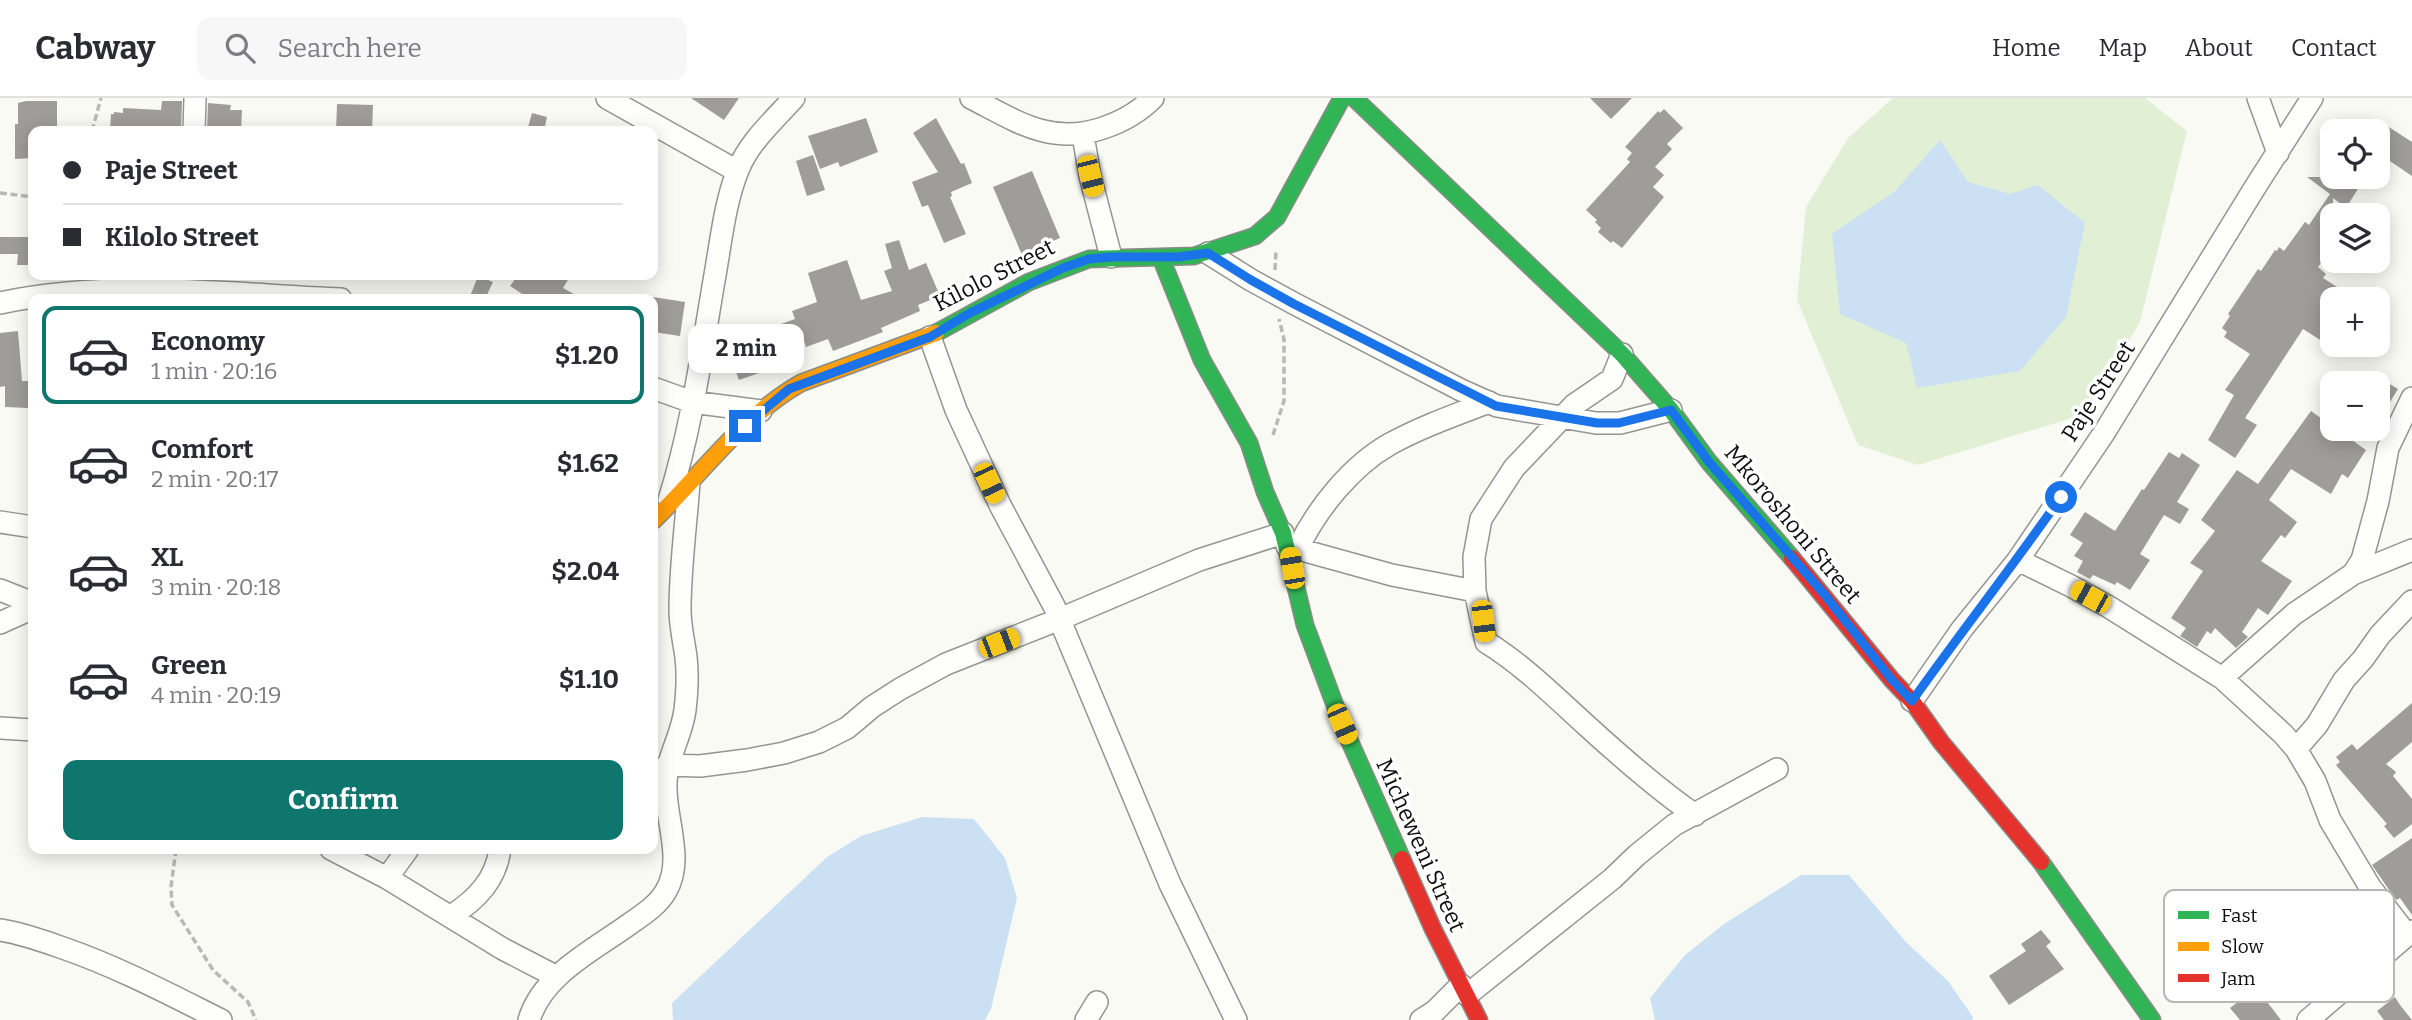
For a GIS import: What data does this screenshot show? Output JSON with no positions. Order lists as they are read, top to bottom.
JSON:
{
  "streets": {
    "street": [
      "Kilolo Street",
      "Paje Street",
      "Mkoroshoni Street",
      "Micheweni Street"
    ]
  },
  "crossings": [
    ["Kilolo Street", "Micheweni Street"],
    ["Paje Street", "Mkoroshoni Street"]
  ],
  "legend": ["Fast", "Slow", "Jam"],
  "page": {
    "header": "Cabway",
    "search": "Search here",
    "nav": [
      "Home",
      "Map",
      "About",
      "Contact"
    ],
    "map_buttons": ["+", "−"],
    "banner": ["Paje Street", "Kilolo Street"],
    "list": [
      {
        "name": "Economy",
        "note": "1 min · 20:16",
        "value": "$1.20"
      },
      {
        "name": "Comfort",
        "note": "2 min · 20:17",
        "value": "$1.62"
      },
      {
        "name": "XL",
        "note": "3 min · 20:18",
        "value": "$2.04"
      },
      {
        "name": "Green",
        "note": "4 min · 20:19",
        "value": "$1.10"
      }
    ],
    "bubble": "2 min",
    "buttons": "Confirm"
  }
}
